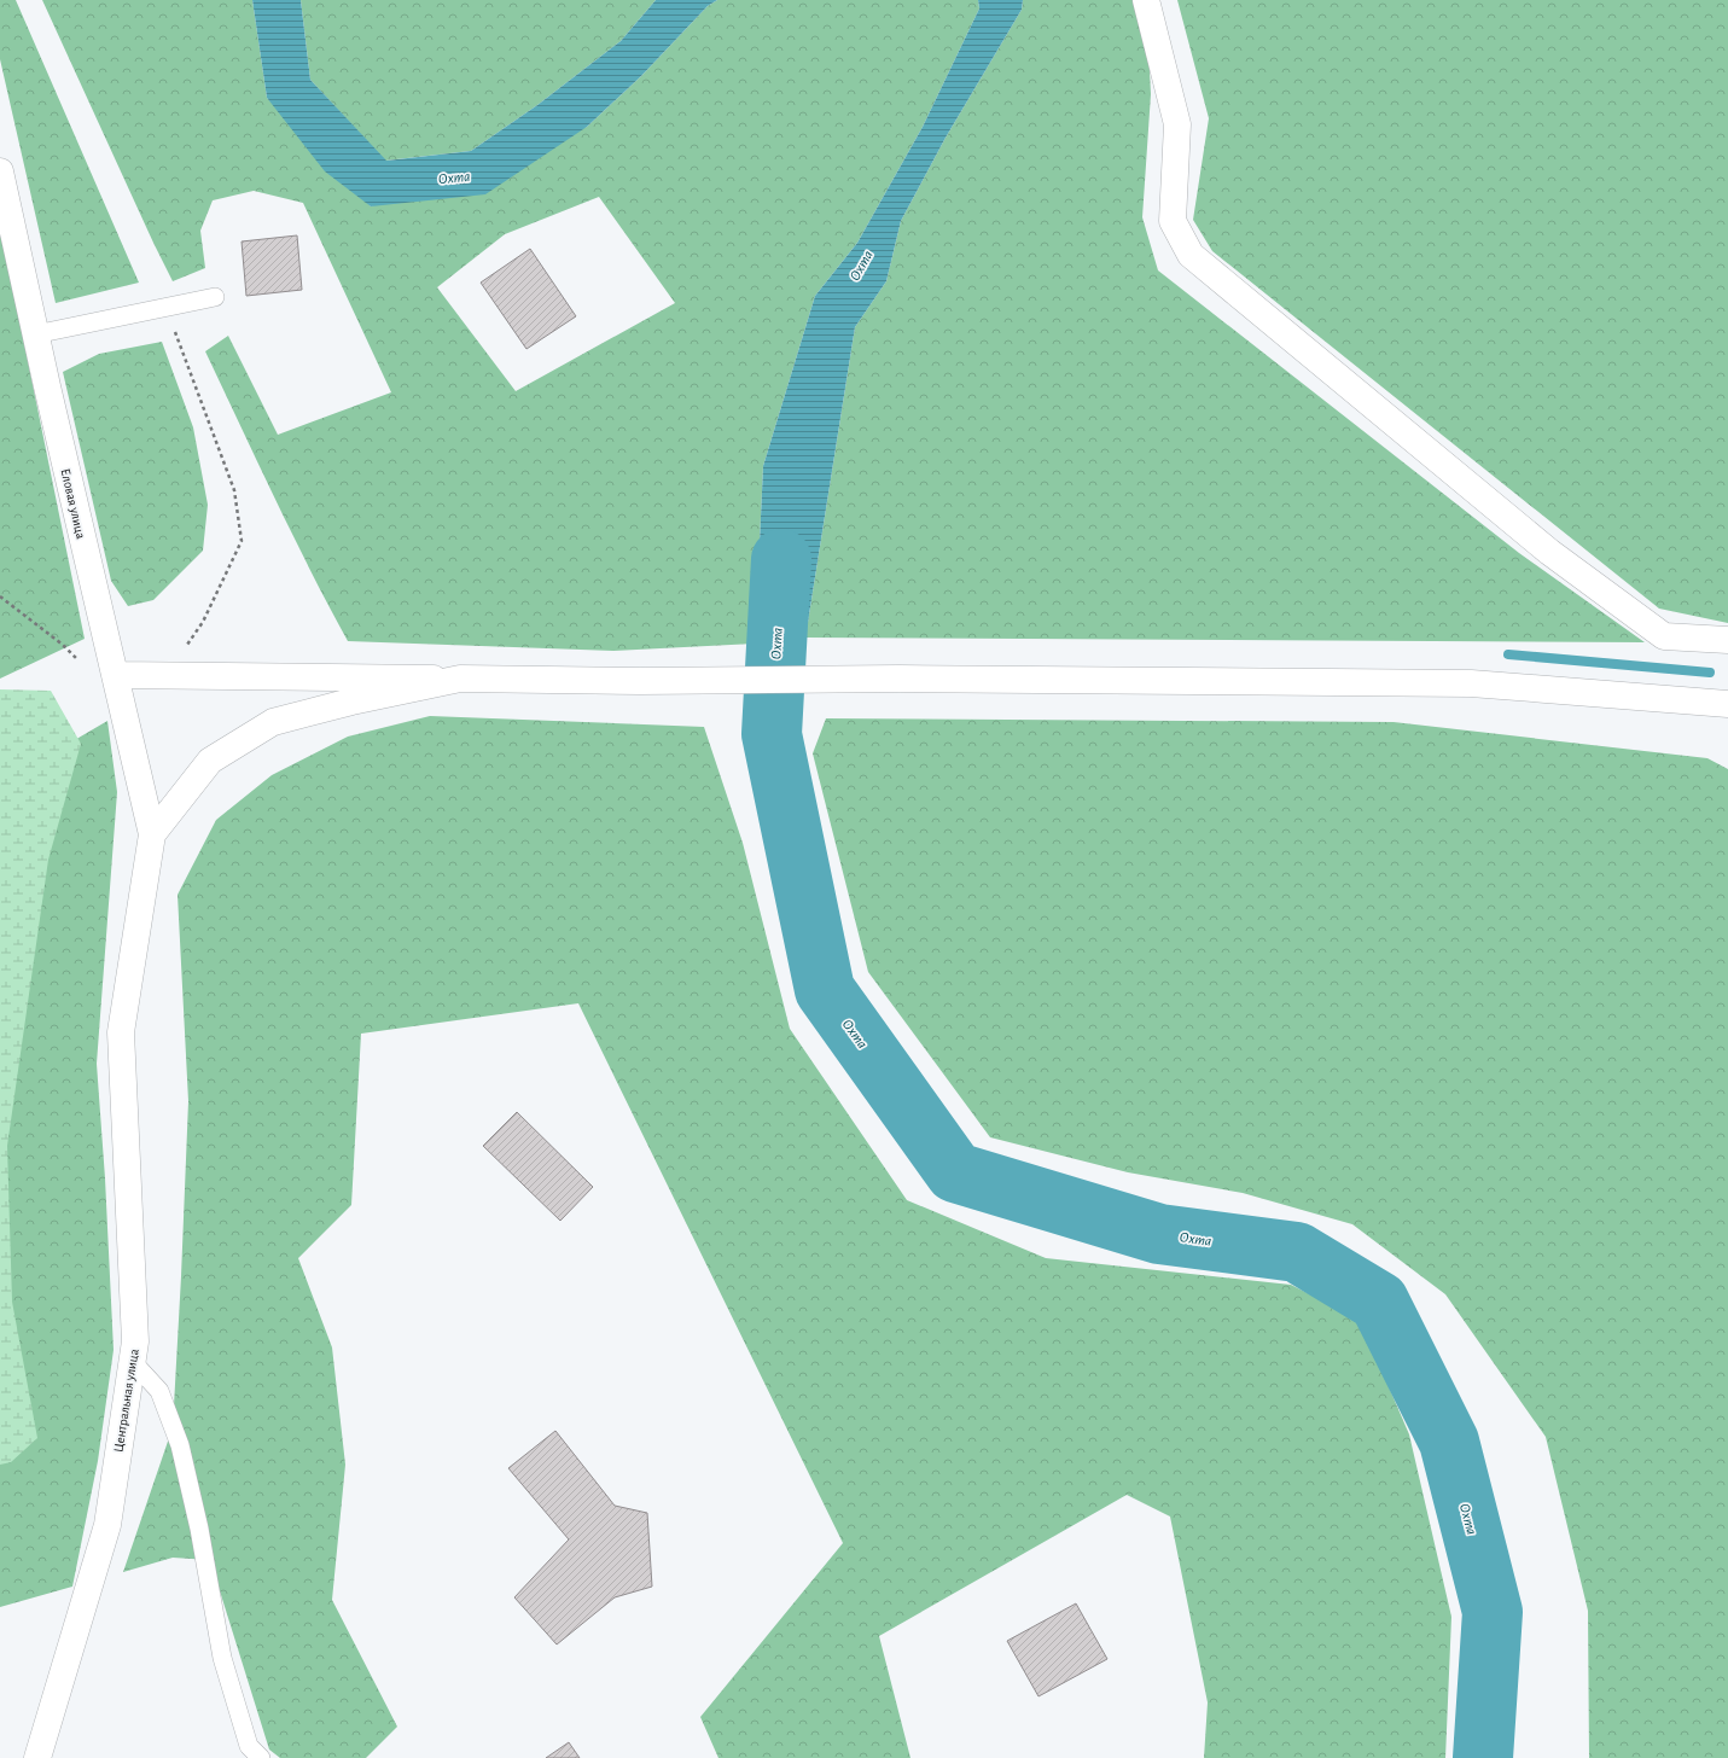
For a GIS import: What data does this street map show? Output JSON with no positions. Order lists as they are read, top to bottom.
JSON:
{
  "streets": {
    "street": ["Еловая улица", "Центральная улица"]
  },
  "crossings": [
    ["Еловая улица", "Центральная улица"]
  ],
  "water": ["Охта"]
}
